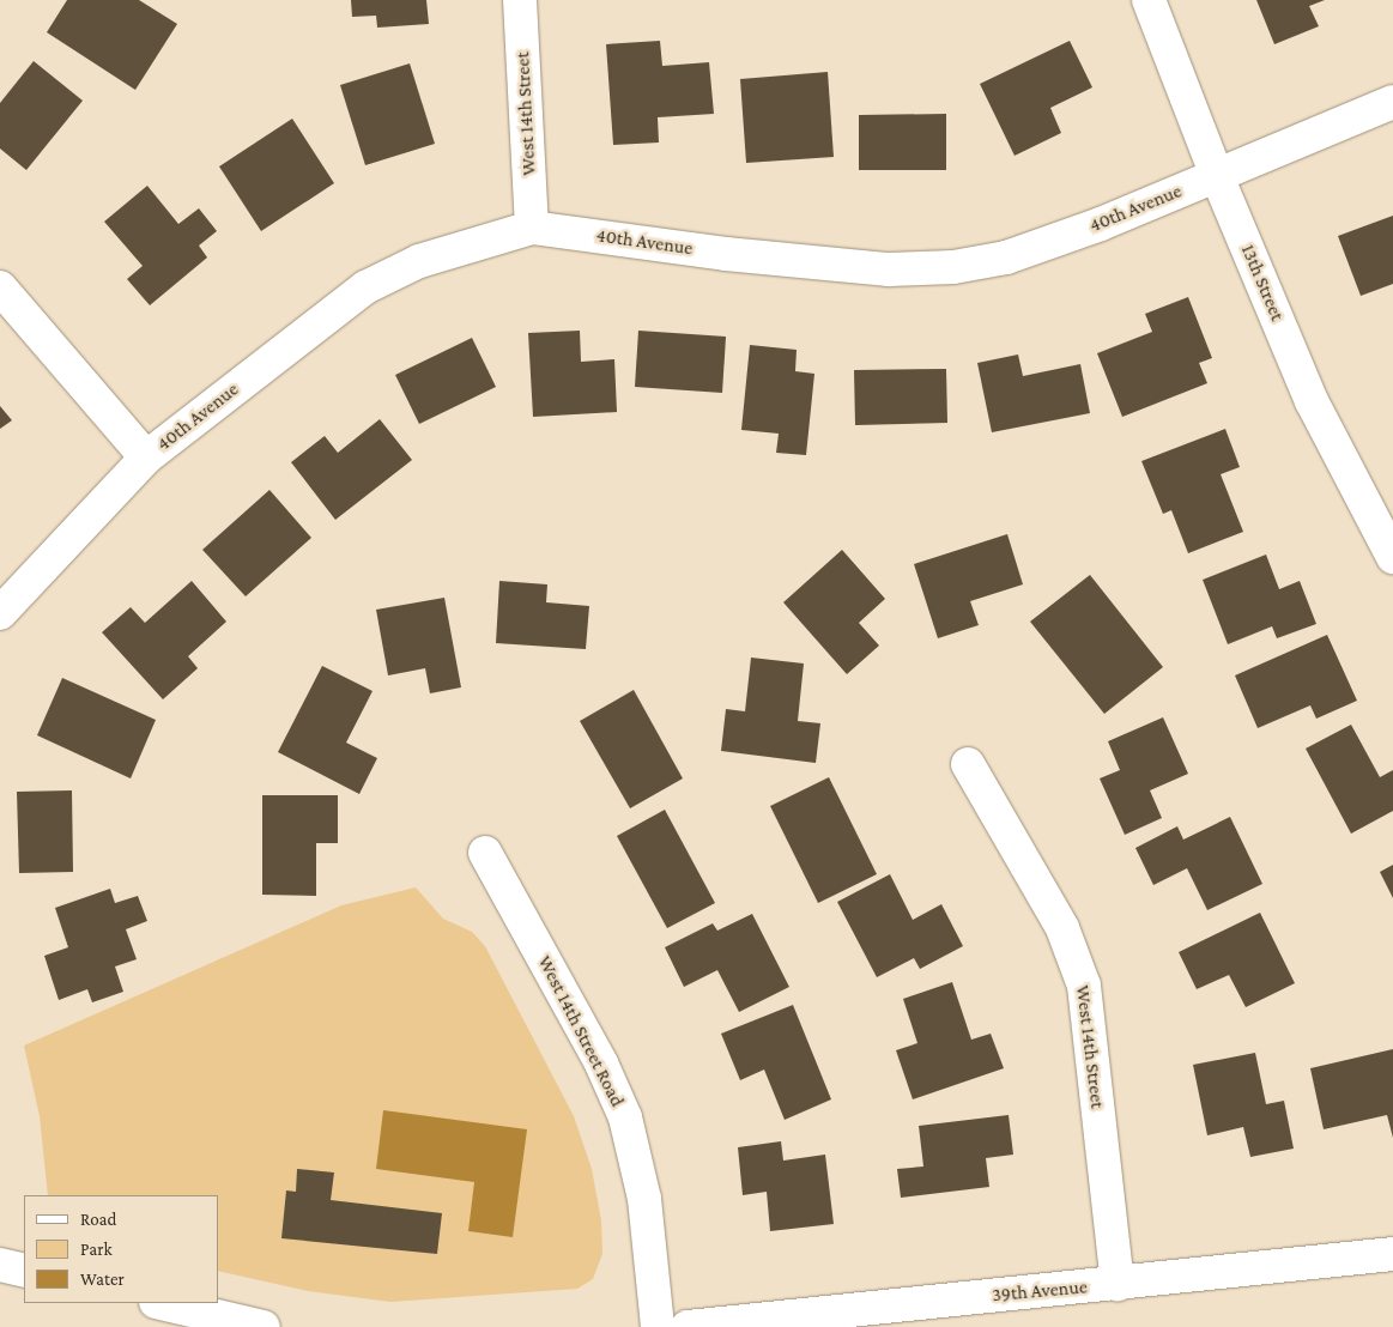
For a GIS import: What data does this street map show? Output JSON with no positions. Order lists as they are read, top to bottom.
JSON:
{
  "streets": {
    "street": [
      "West 14th Street",
      "40th Avenue",
      "13th Street",
      "West 14th Street Road",
      "39th Avenue"
    ]
  },
  "crossings": [
    ["West 14th Street", "40th Avenue"],
    ["West 14th Street", "39th Avenue"],
    ["40th Avenue", "13th Street"]
  ],
  "legend": ["Road", "Park", "Water"]
}
